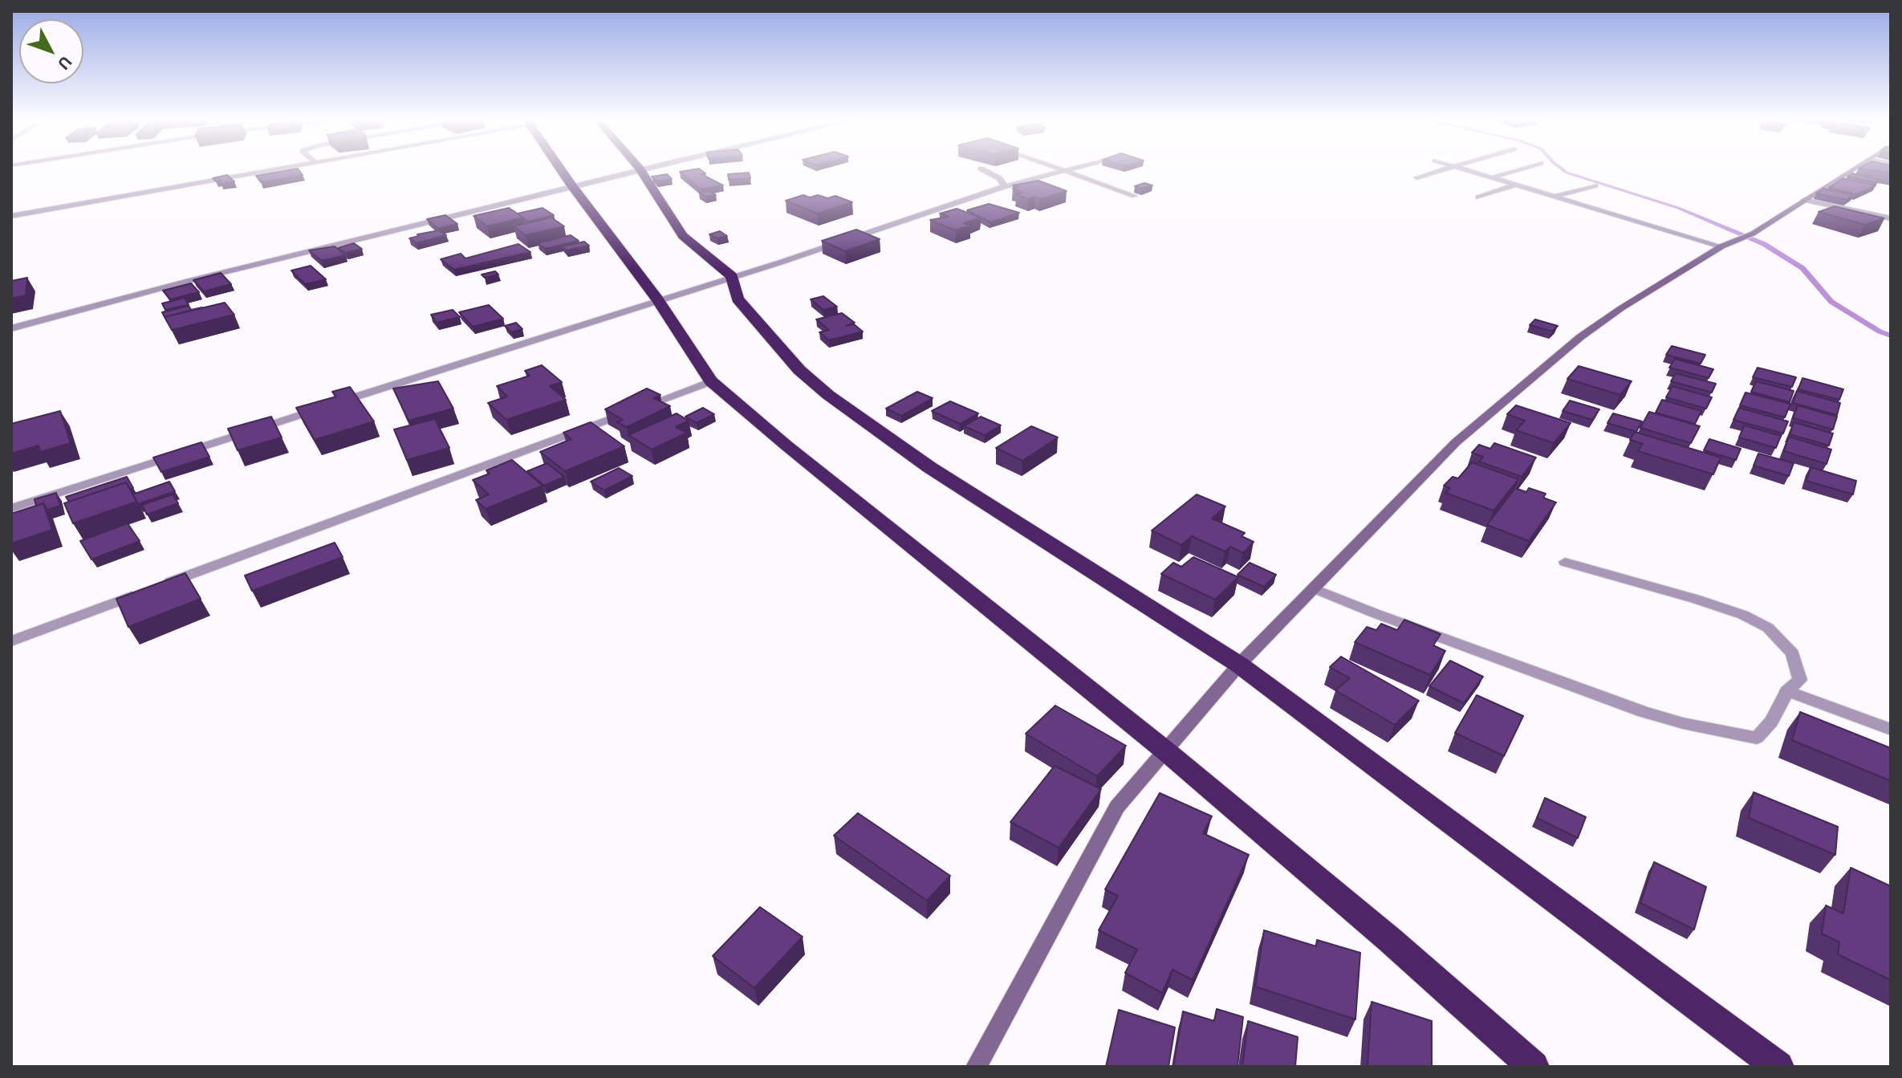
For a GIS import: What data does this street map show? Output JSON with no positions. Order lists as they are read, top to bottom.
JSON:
{
  "north": "bottom right"
}
